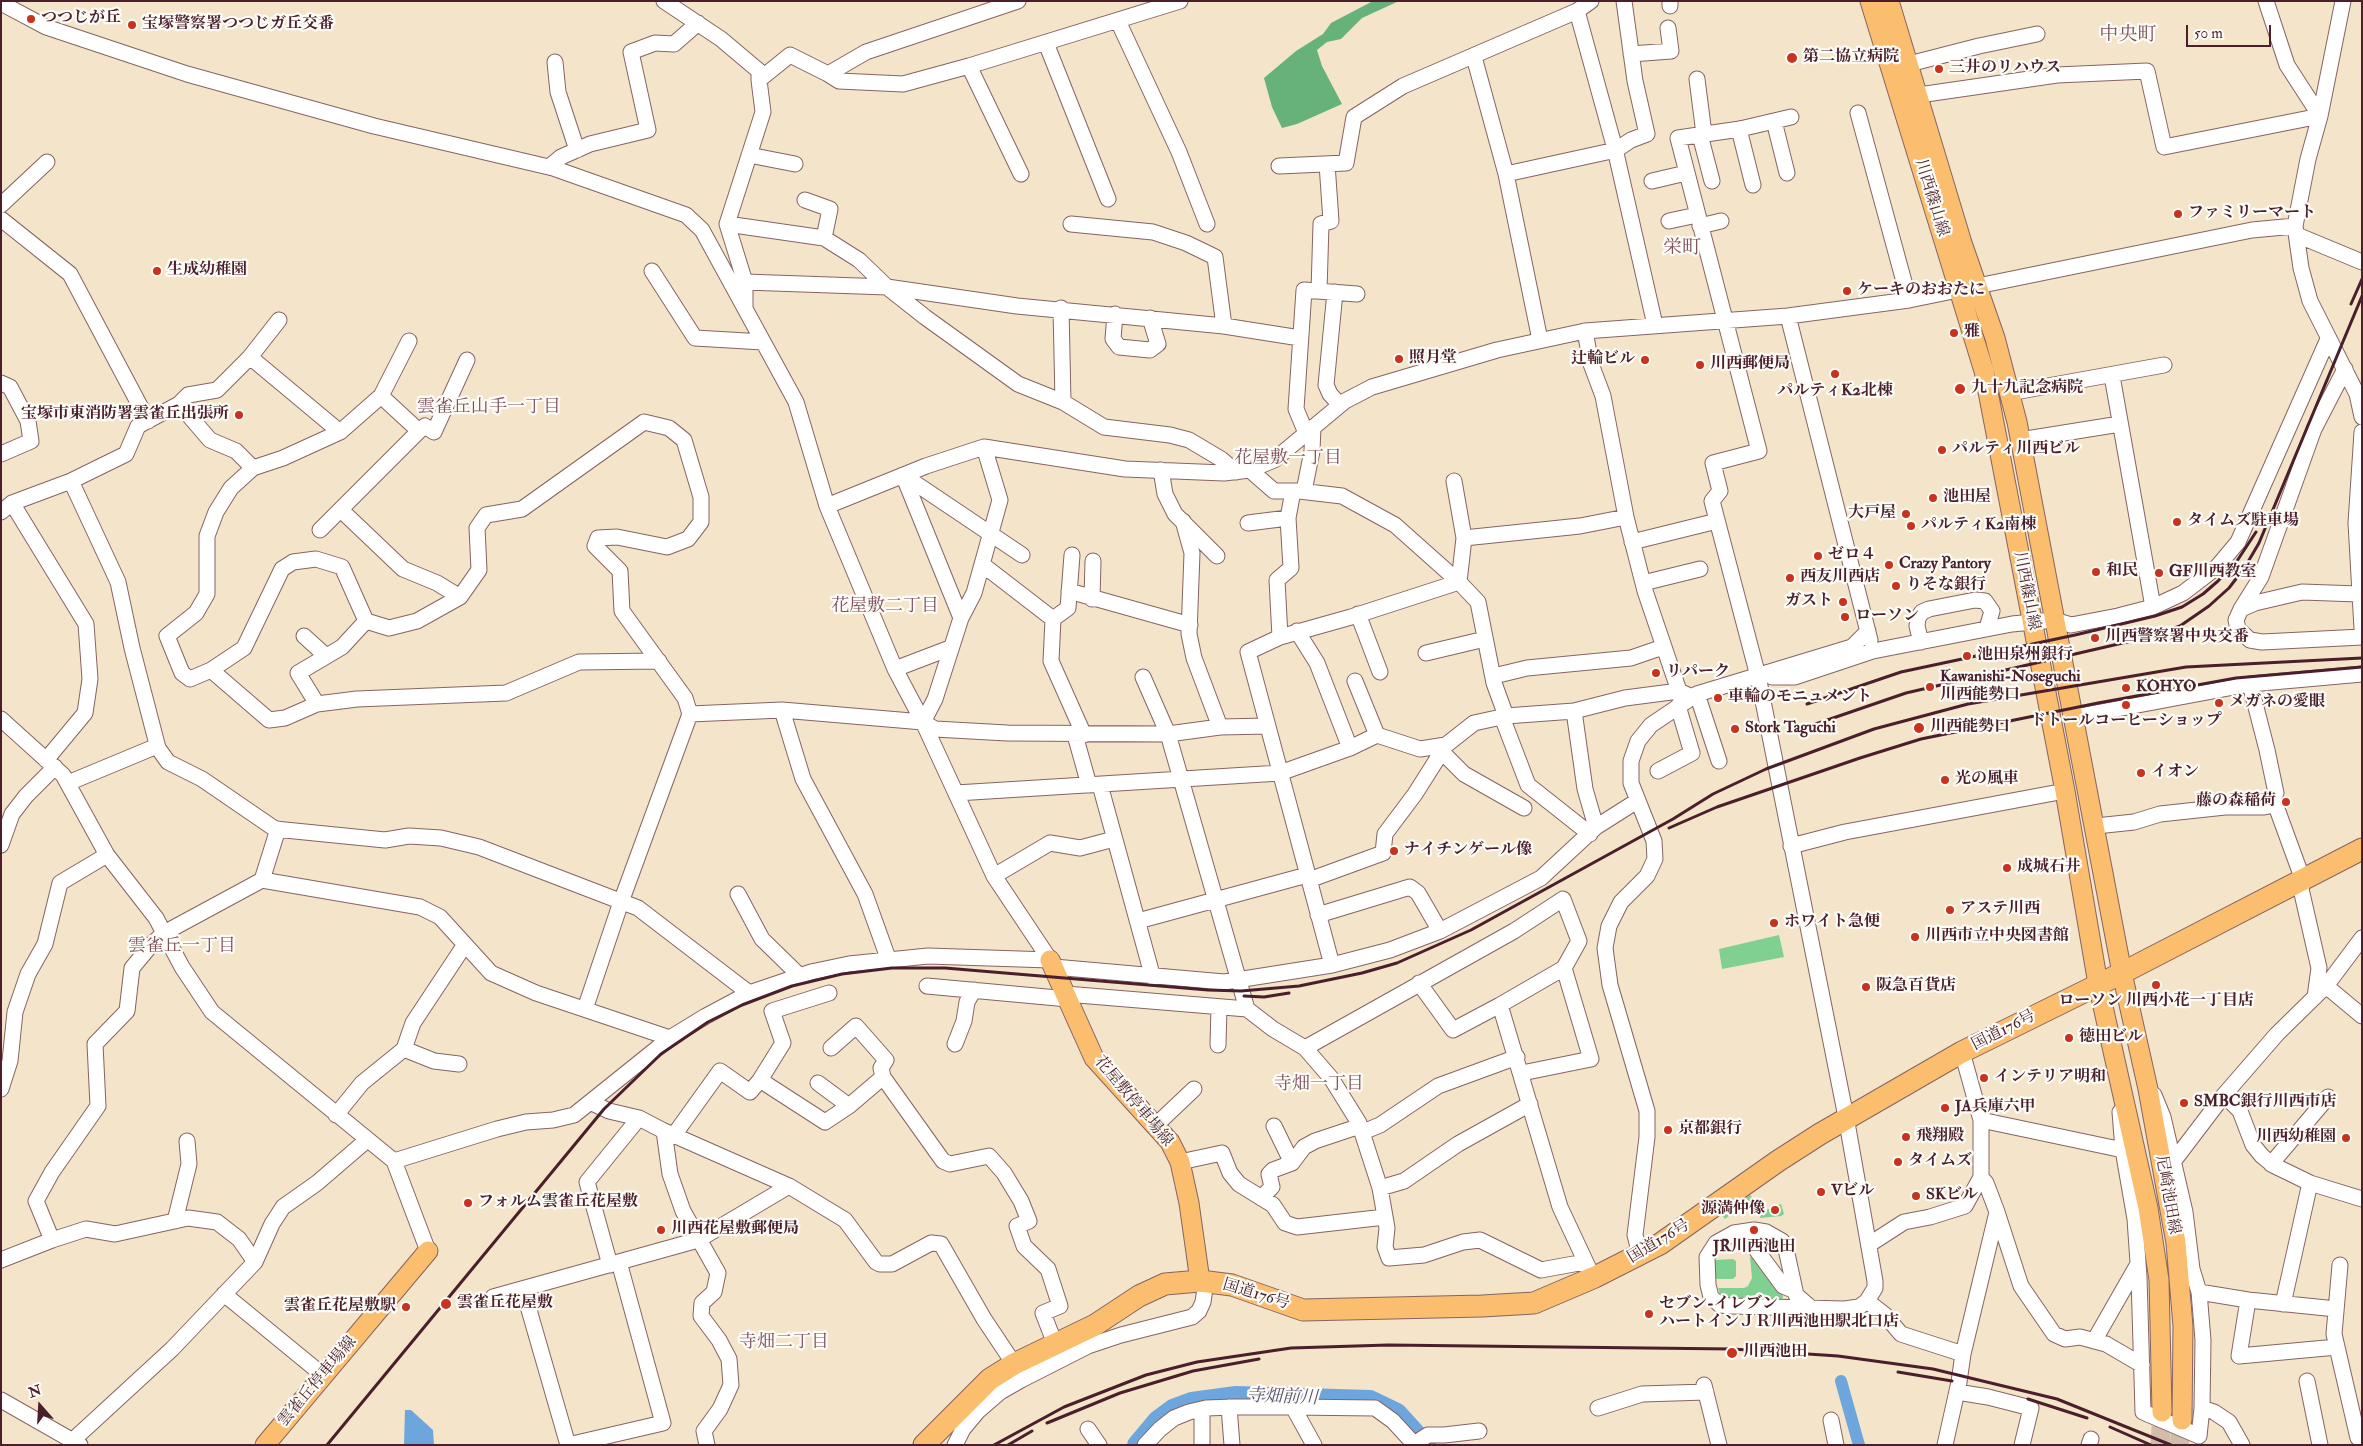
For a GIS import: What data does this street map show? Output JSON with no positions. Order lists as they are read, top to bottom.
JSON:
{
  "streets": {
    "highway": ["国道176号"],
    "main road": [
      "川西篠山線",
      "花屋敷停車場線",
      "尼崎池田線",
      "雲雀丘停車場線"
    ]
  },
  "crossings": [
    ["川西篠山線", "国道176号"],
    ["川西篠山線", "尼崎池田線"],
    ["国道176号", "花屋敷停車場線"],
    ["国道176号", "尼崎池田線"]
  ],
  "districts": [
    "中央町",
    "栄町",
    "雲雀丘山手一丁目",
    "花屋敷一丁目",
    "花屋敷二丁目",
    "雲雀丘一丁目",
    "寺畑一丁目",
    "寺畑二丁目"
  ],
  "water": ["寺畑前川"],
  "places": [
    "つつじが丘",
    "宝塚警察署つつじガ丘交番",
    "第二協立病院",
    "三井のリハウス",
    "ファミリーマート",
    "生成幼稚園",
    "ケーキのおおたに",
    "雅",
    "照月堂",
    "辻輪ビル",
    "川西郵便局",
    "パルティK2北棟",
    "九十九記念病院",
    "宝塚市東消防署雲雀丘出張所",
    "パルティ川西ビル",
    "池田屋",
    "大戸屋",
    "タイムズ駐車場",
    "パルティK2南棟",
    "ゼロ４",
    "Crazy Pantory",
    "和民",
    "GF川西教室",
    "西友川西店",
    "りそな銀行",
    "ガスト",
    "ローソン",
    "川西警察署中央交番",
    "池田泉州銀行",
    "リパーク",
    "Kawanishi-Noseguchi 川西能勢口",
    "KOHYO",
    "車輪のモニュメント",
    "メガネの愛眼",
    "ドトールコーヒーショップ",
    "川西能勢口",
    "Stork Taguchi",
    "イオン",
    "光の風車",
    "藤の森稲荷",
    "ナイチンゲール像",
    "成城石井",
    "アステ川西",
    "ホワイト急便",
    "川西市立中央図書館",
    "ローソン 川西小花一丁目店",
    "阪急百貨店",
    "徳田ビル",
    "インテリア明和",
    "SMBC銀行川西市店",
    "JA兵庫六甲",
    "京都銀行",
    "飛翔殿",
    "川西幼稚園",
    "タイムズ",
    "Vビル",
    "SKビル",
    "フォルム雲雀丘花屋敷",
    "源満仲像",
    "川西花屋敷郵便局",
    "JR川西池田",
    "雲雀丘花屋敷",
    "雲雀丘花屋敷駅",
    "セブン-イレブン ハートインＪＲ川西池田駅北口店",
    "川西池田"
  ],
  "scale_bar": "50 m",
  "north": "top"
}
